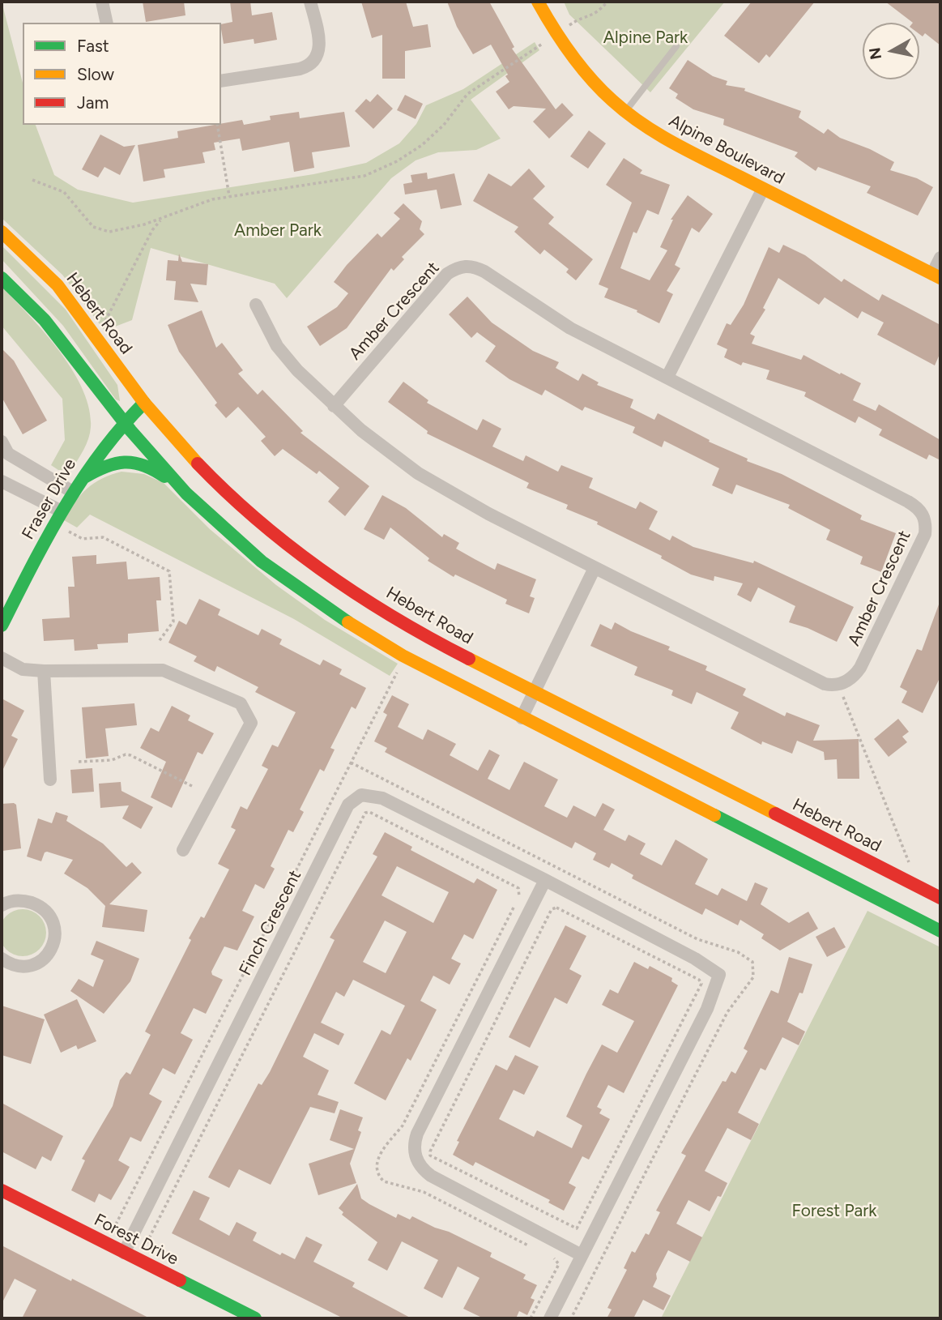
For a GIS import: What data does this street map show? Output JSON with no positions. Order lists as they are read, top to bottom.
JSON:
{
  "streets": {
    "main road": [
      "Alpine Boulevard",
      "Hebert Road",
      "Fraser Drive",
      "Forest Drive"
    ],
    "street": ["Amber Crescent", "Finch Crescent"]
  },
  "crossings": [
    ["Hebert Road", "Fraser Drive"],
    ["Finch Crescent", "Forest Drive"]
  ],
  "parks": ["Alpine Park", "Amber Park", "Forest Park"],
  "legend": ["Fast", "Slow", "Jam"],
  "north": "left"
}
